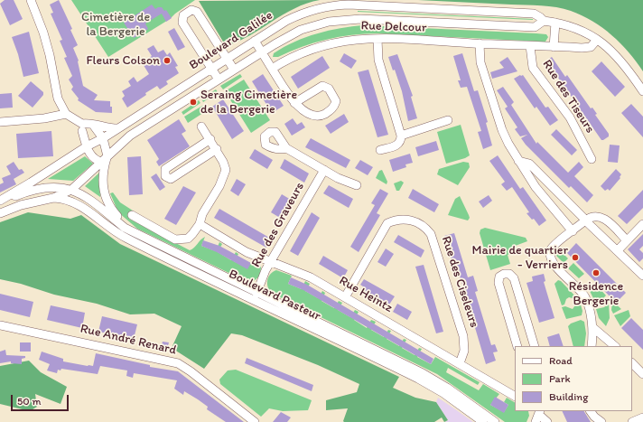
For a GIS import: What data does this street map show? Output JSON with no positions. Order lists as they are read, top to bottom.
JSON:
{
  "streets": {
    "street": [
      "Rue Delcour",
      "Boulevard Galilée",
      "Rue des Tiseurs",
      "Rue des Graveurs",
      "Rue des Ciseleurs",
      "Rue Heintz",
      "Boulevard Pasteur",
      "Rue André Renard"
    ]
  },
  "crossings": [
    ["Rue Delcour", "Boulevard Galilée"],
    ["Rue Delcour", "Rue des Tiseurs"],
    ["Boulevard Galilée", "Boulevard Pasteur"],
    ["Rue des Graveurs", "Rue Heintz"],
    ["Rue des Graveurs", "Boulevard Pasteur"],
    ["Rue des Ciseleurs", "Rue Heintz"]
  ],
  "parks": ["Cimetière de la Bergerie"],
  "places": [
    "Fleurs Colson",
    "Seraing Cimetière de la Bergerie",
    "Mairie de quartier - Verriers",
    "Résidence Bergerie"
  ],
  "legend": ["Road", "Park", "Building"],
  "scale_bar": "50 m"
}
